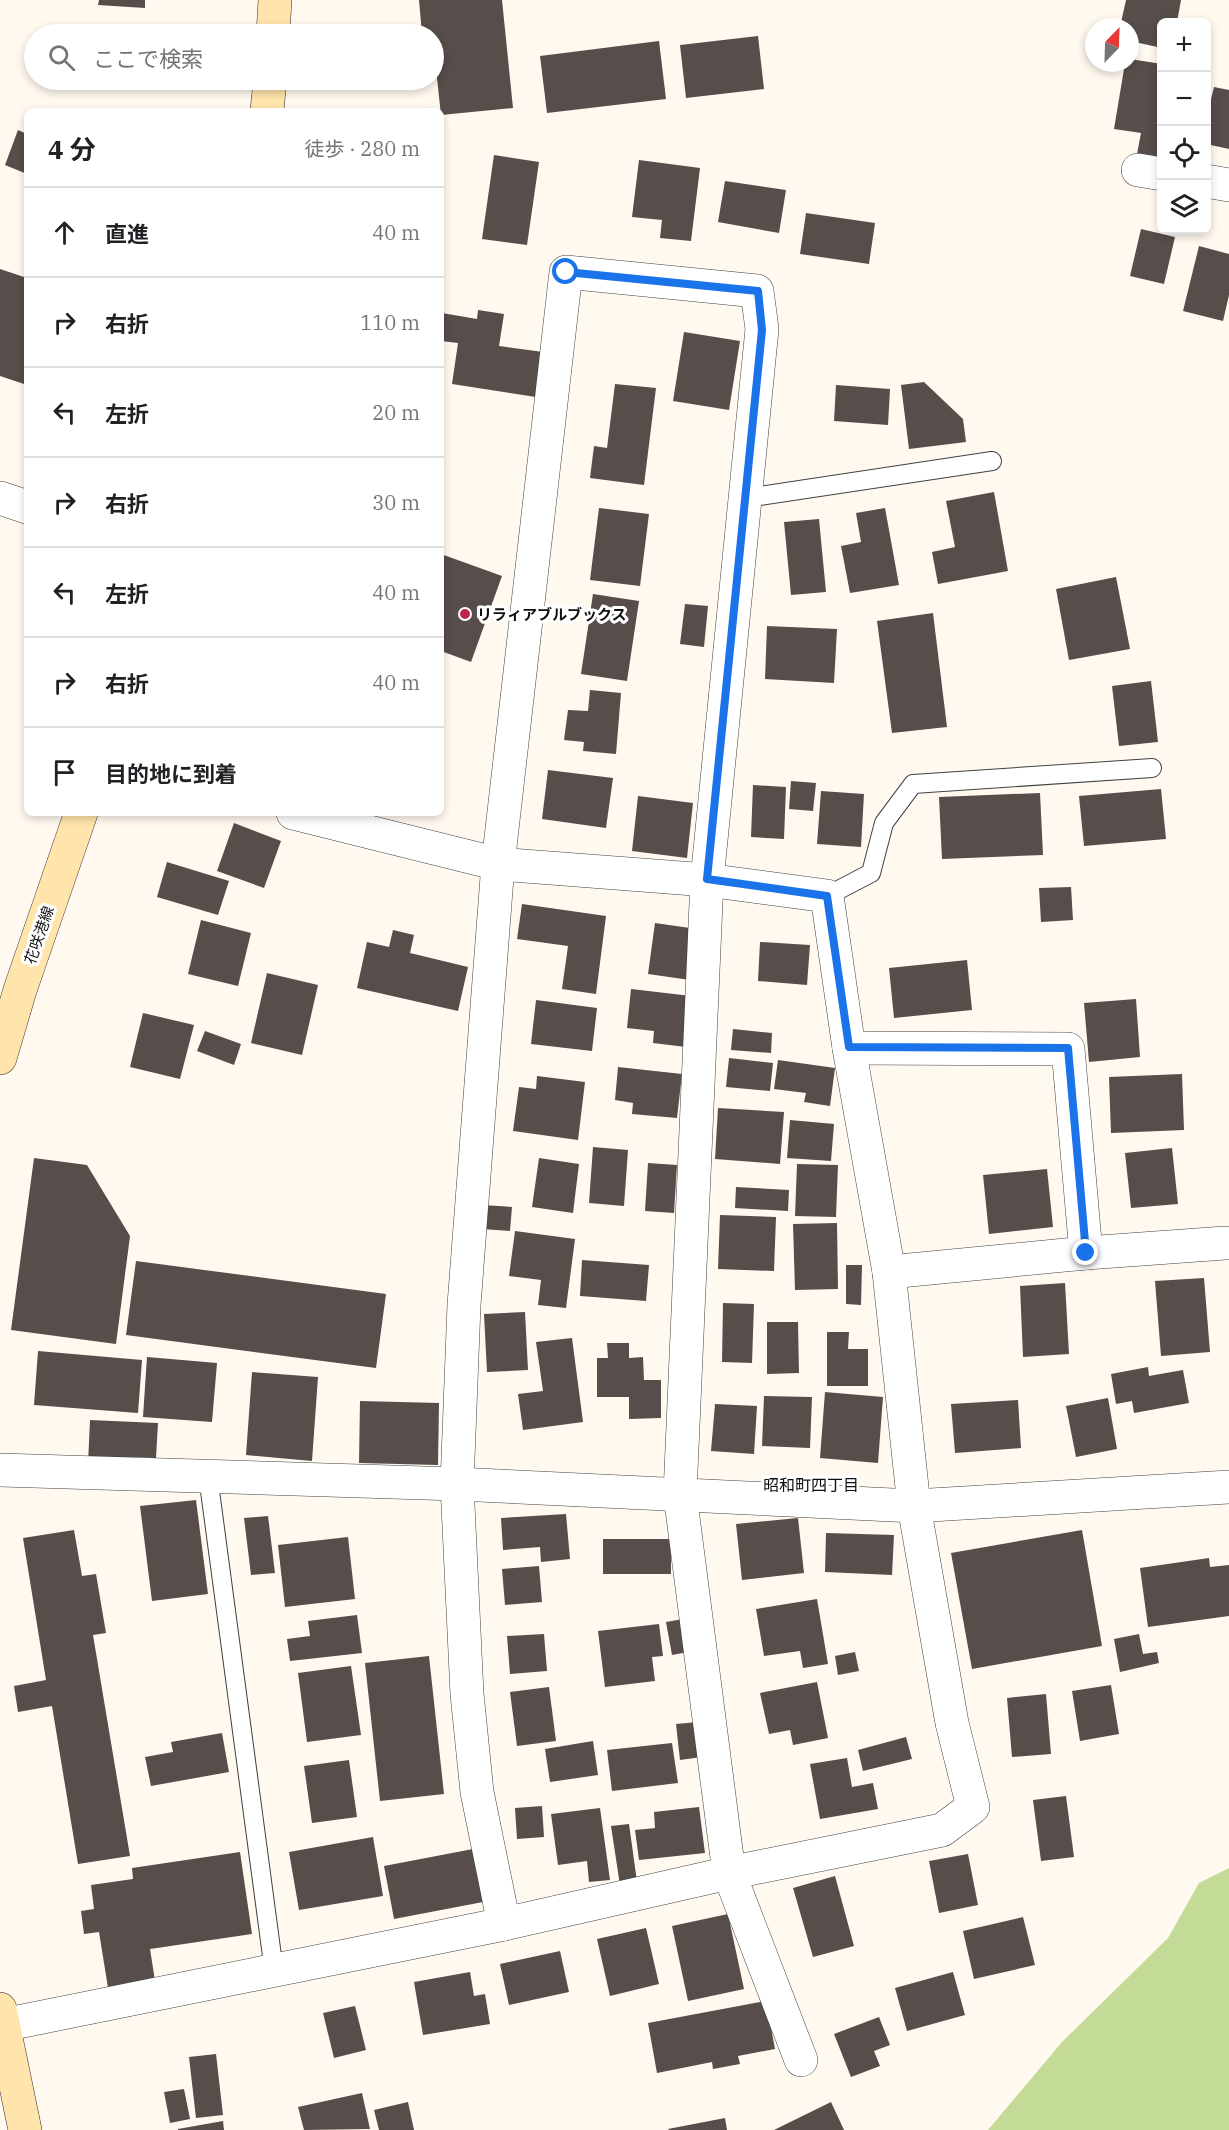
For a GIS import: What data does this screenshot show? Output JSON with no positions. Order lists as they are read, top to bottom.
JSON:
{
  "streets": {
    "main road": ["花咲港線"]
  },
  "districts": ["昭和町四丁目"],
  "places": ["リラィアブルブックス"],
  "north": "top right",
  "page": {
    "map_buttons": ["+", "−"],
    "search": "ここで検索",
    "heading": ["4 分", "徒歩 · 280 m"],
    "list": [
      ["直進", "40 m"],
      ["右折", "110 m"],
      ["左折", "20 m"],
      ["右折", "30 m"],
      ["左折", "40 m"],
      ["右折", "40 m"],
      "目的地に到着"
    ]
  }
}
